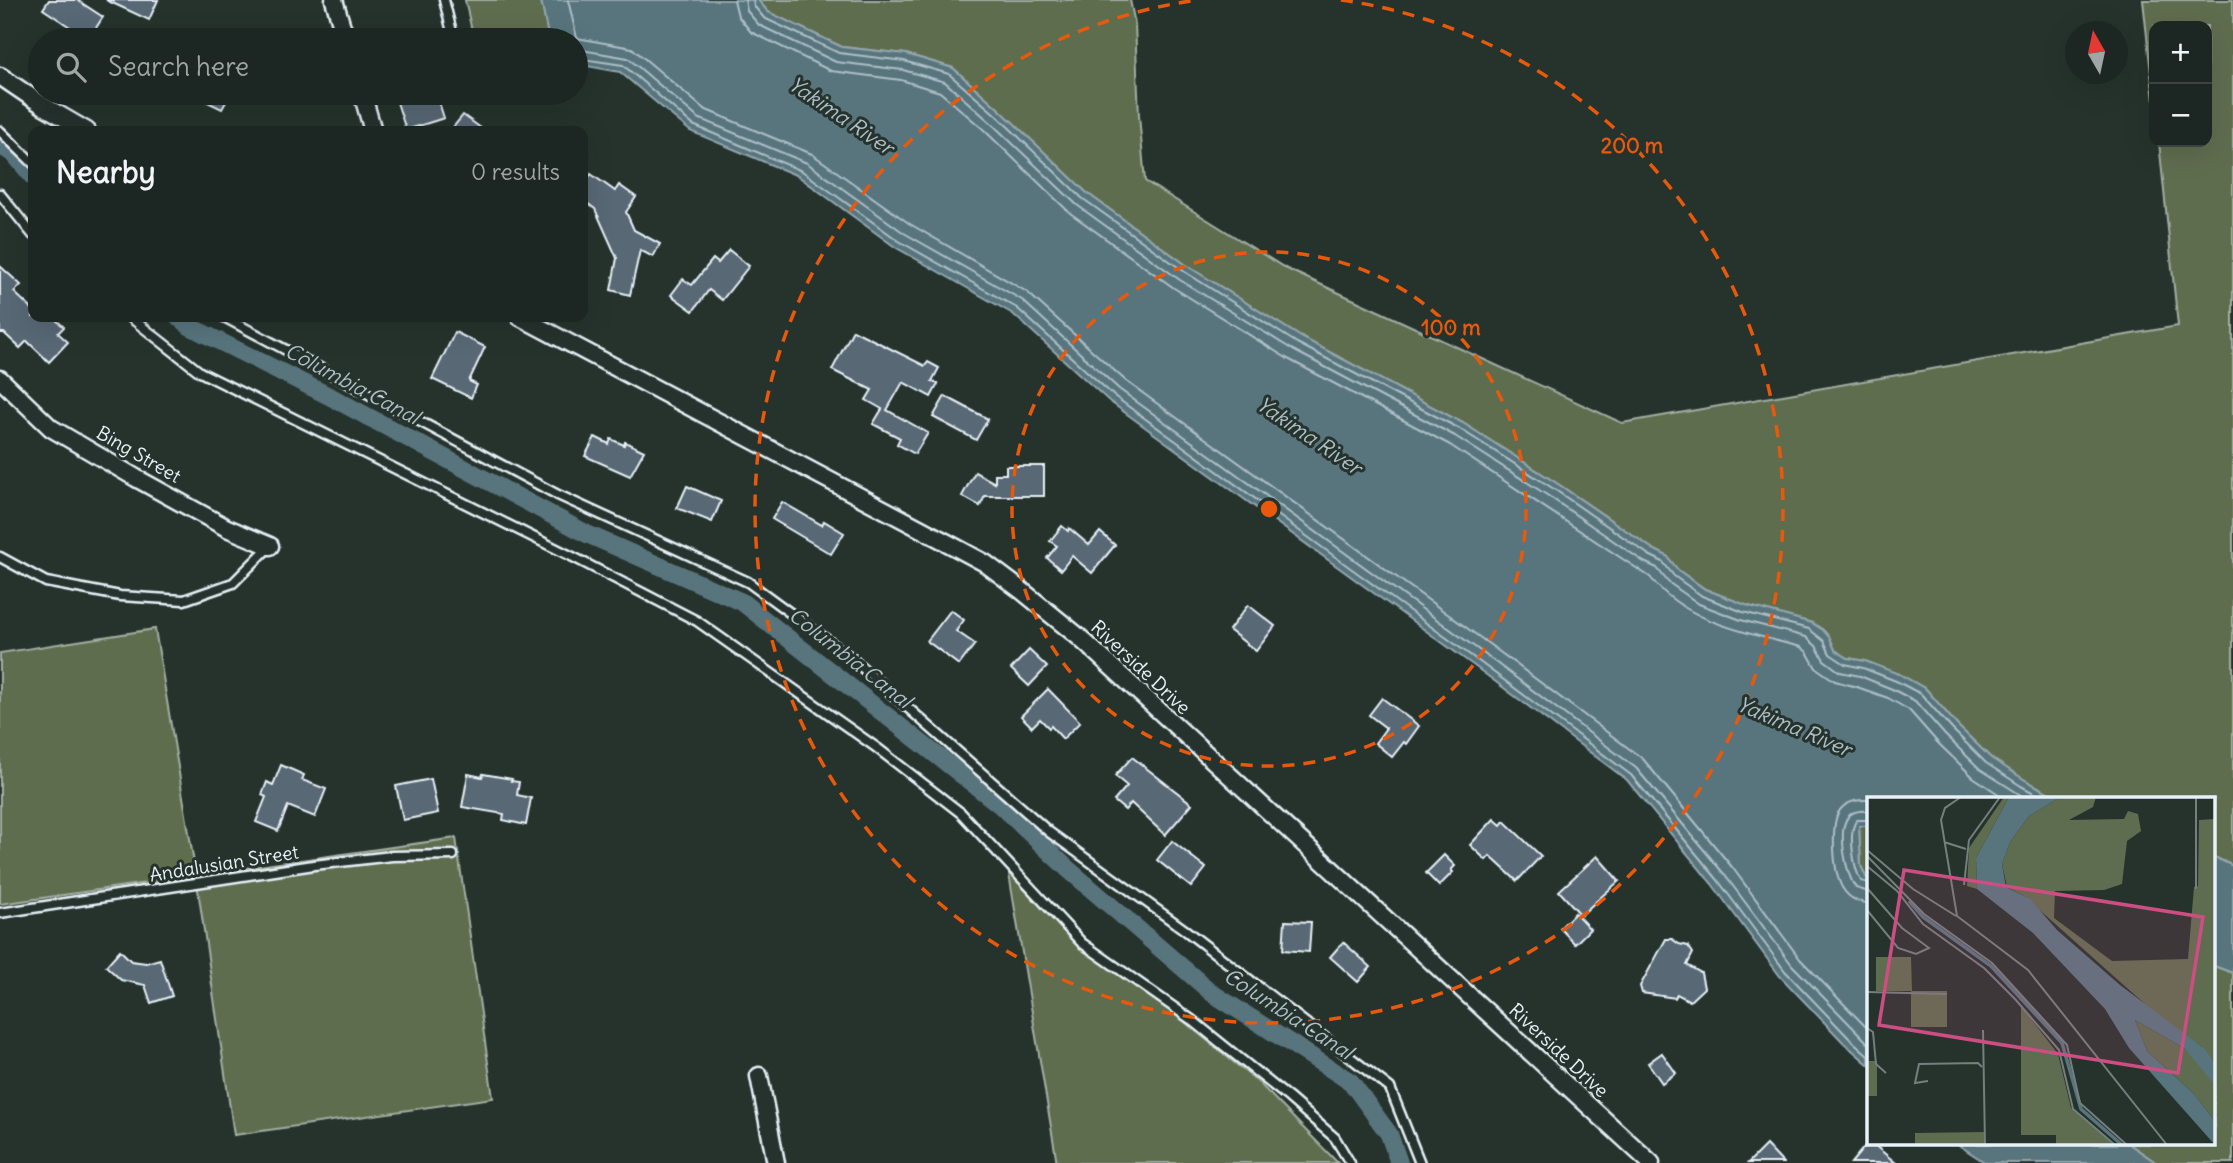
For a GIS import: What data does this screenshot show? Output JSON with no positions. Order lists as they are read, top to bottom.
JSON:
{
  "streets": {
    "street": ["Bing Street", "Riverside Drive"],
    "lane": ["Andalusian Street"]
  },
  "water": ["Yakima River", "Columbia Canal"],
  "north": "top",
  "page": {
    "map_buttons": ["+", "−"],
    "search": "Search here",
    "heading": ["Nearby", "0 results"]
  },
  "rings": ["200 m", "100 m"]
}
